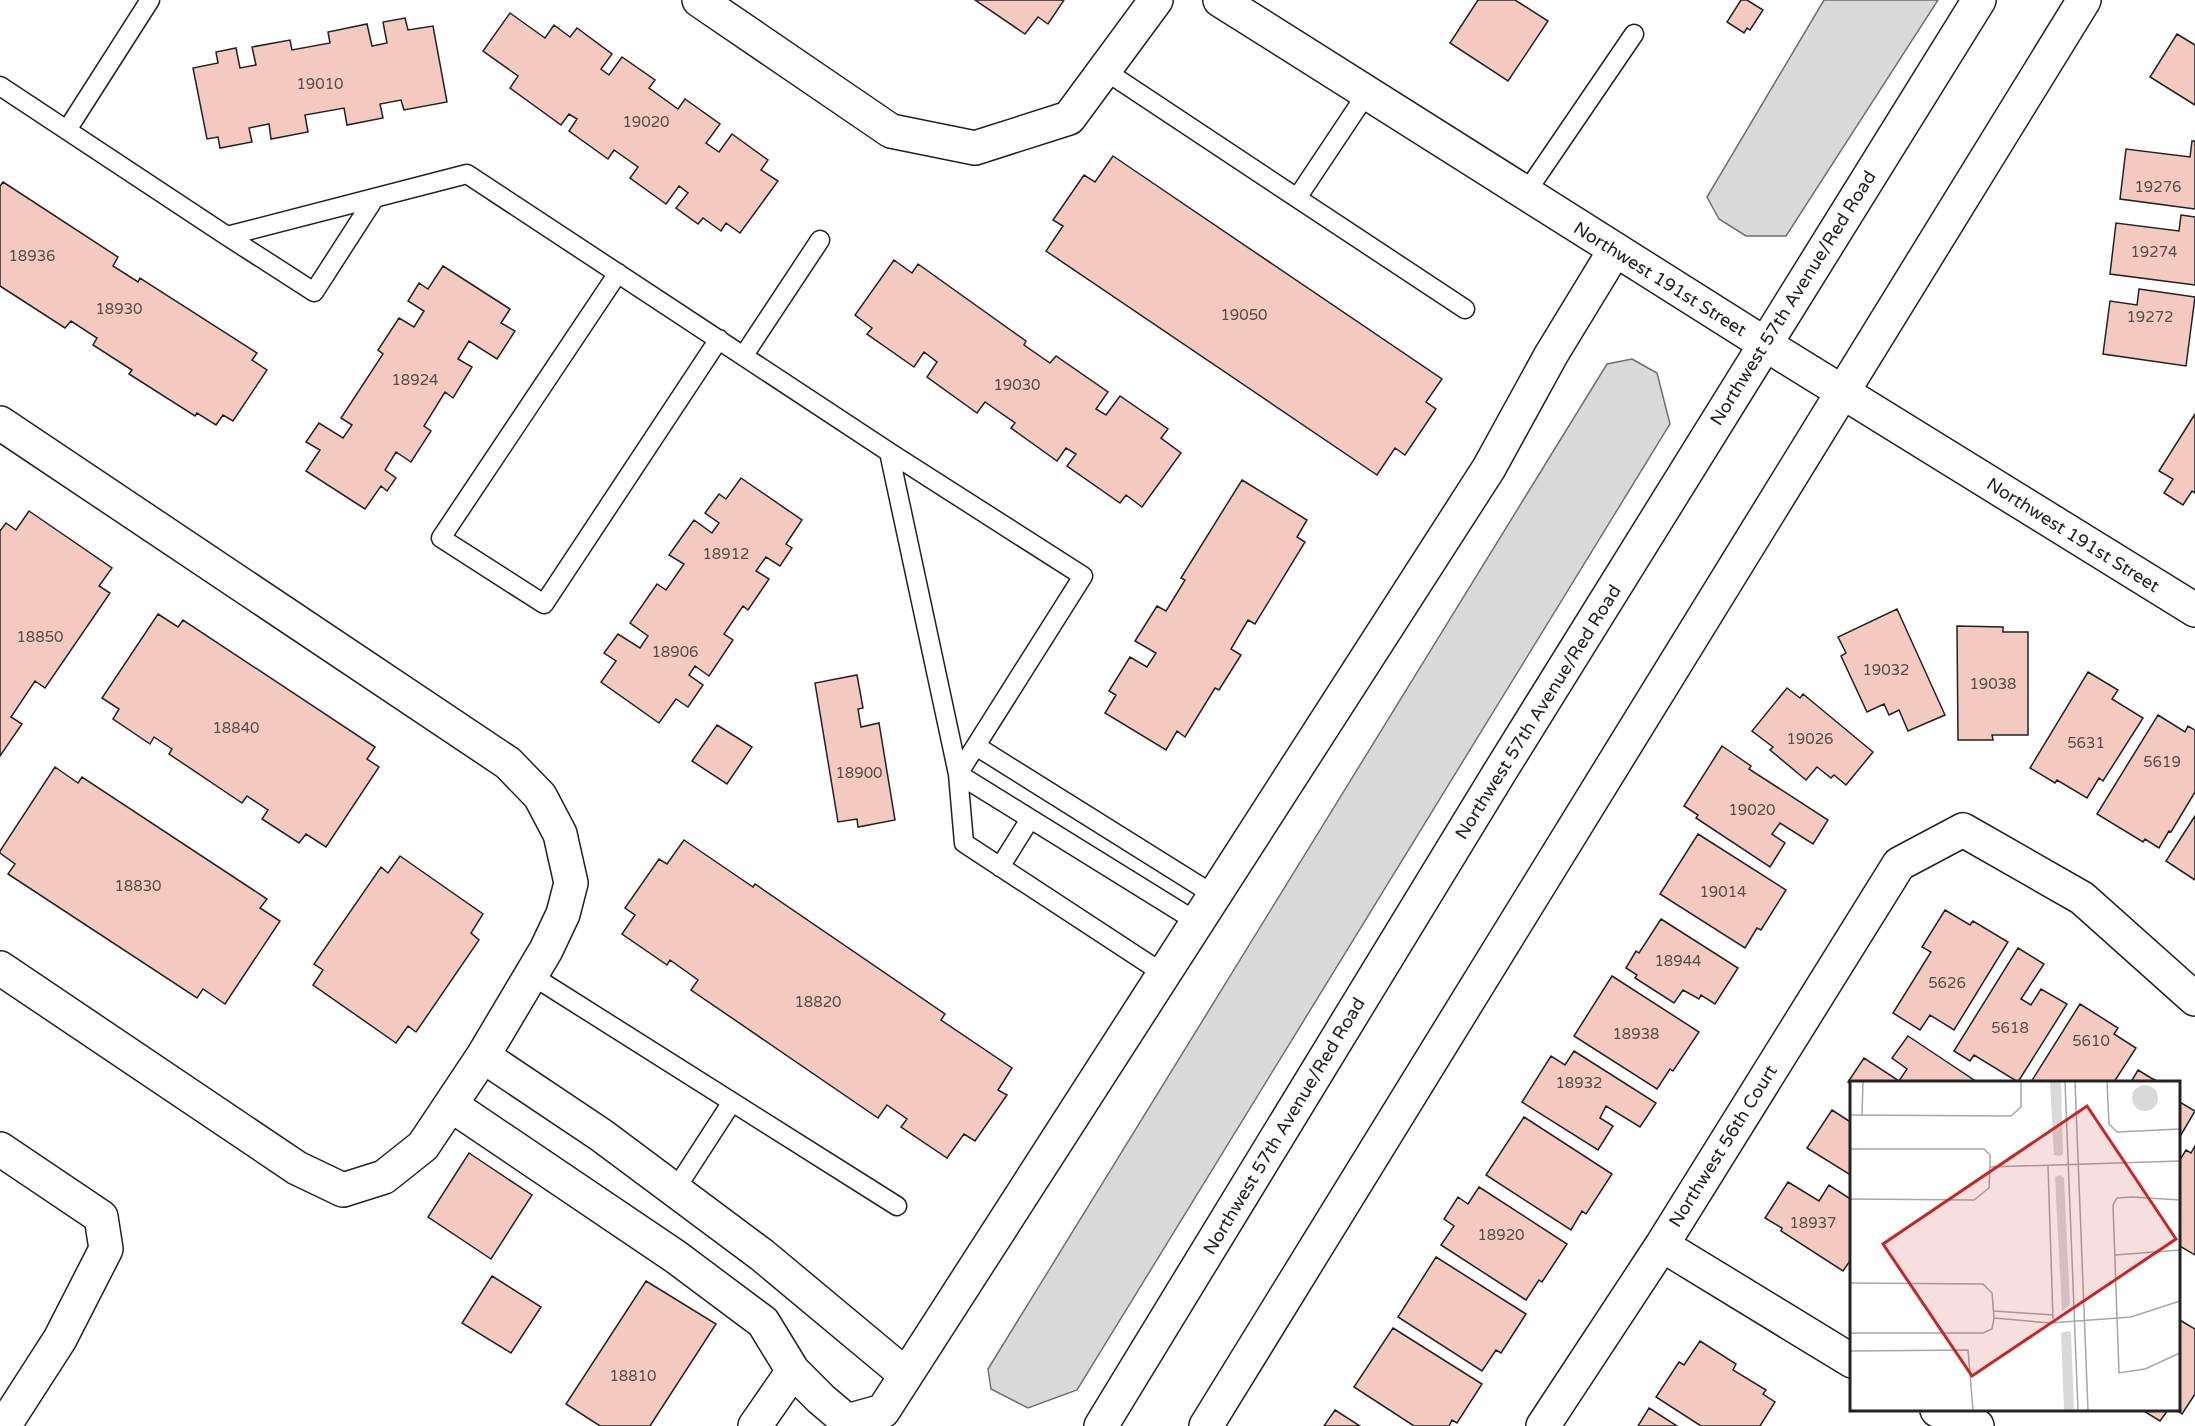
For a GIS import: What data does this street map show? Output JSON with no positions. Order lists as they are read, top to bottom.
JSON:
{
  "streets": {
    "street": ["Northwest 191st Street", "Northwest 57th Avenue/Red Road", "Northwest 56th Court"]
  },
  "crossings": [
    ["Northwest 191st Street", "Northwest 57th Avenue/Red Road"]
  ],
  "house_numbers": [
    "19010",
    "19020",
    "19276",
    "19274",
    "18936",
    "18930",
    "19050",
    "19272",
    "18924",
    "19030",
    "18912",
    "18850",
    "18906",
    "19032",
    "19038",
    "18840",
    "19026",
    "5631",
    "5619",
    "18900",
    "19020",
    "18830",
    "19014",
    "18944",
    "5626",
    "18820",
    "5618",
    "18938",
    "5610",
    "18932",
    "18937",
    "18920",
    "18810"
  ]
}
